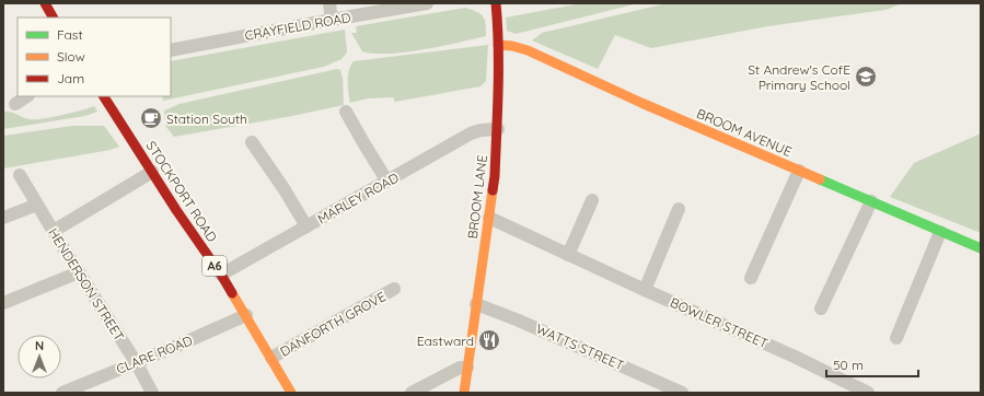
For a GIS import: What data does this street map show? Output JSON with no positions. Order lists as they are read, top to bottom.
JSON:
{
  "streets": {
    "main road": [
      "BROOM AVENUE",
      "STOCKPORT ROAD",
      "BROOM LANE",
      "A6"
    ],
    "street": [
      "CRAYFIELD ROAD",
      "MARLEY ROAD",
      "HENDERSON STREET",
      "BOWLER STREET",
      "DANFORTH GROVE",
      "WATTS STREET",
      "CLARE ROAD"
    ]
  },
  "crossings": [
    ["BROOM AVENUE", "BROOM LANE"],
    ["STOCKPORT ROAD", "MARLEY ROAD"],
    ["STOCKPORT ROAD", "DANFORTH GROVE"],
    ["STOCKPORT ROAD", "CLARE ROAD"],
    ["BROOM LANE", "MARLEY ROAD"],
    ["BROOM LANE", "BOWLER STREET"],
    ["BROOM LANE", "WATTS STREET"],
    ["HENDERSON STREET", "CLARE ROAD"]
  ],
  "places": {
    "school or university": ["St Andrew's CofE Primary School"],
    "cafe": ["Station South"],
    "restaurant": ["Eastward"]
  },
  "legend": ["Fast", "Slow", "Jam"],
  "scale_bar": "50 m",
  "north": "top"
}
